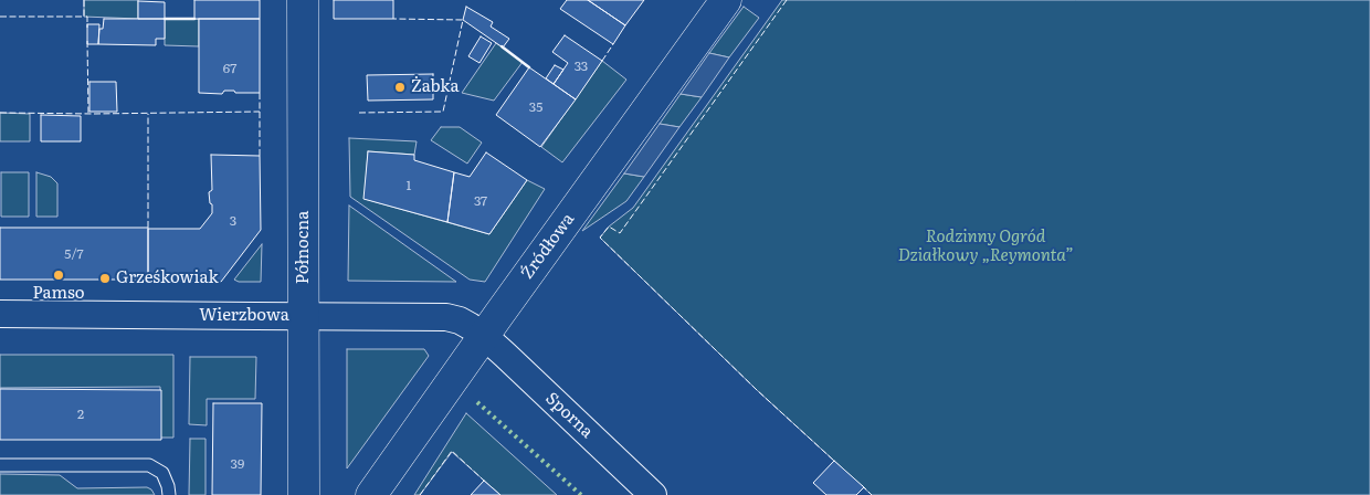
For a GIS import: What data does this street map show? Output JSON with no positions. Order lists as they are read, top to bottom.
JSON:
{
  "streets": {
    "street": [
      "Źródłowa",
      "Północna",
      "Wierzbowa",
      "Sporna"
    ]
  },
  "crossings": [
    ["Źródłowa", "Wierzbowa"],
    ["Źródłowa", "Sporna"],
    ["Północna", "Wierzbowa"],
    ["Wierzbowa", "Sporna"]
  ],
  "parks": ["Rodzinny Ogród Działkowy „Reymonta”"],
  "places": ["Żabka", "Pamso", "Grześkowiak"],
  "house_numbers": [
    "33",
    "67",
    "35",
    "1",
    "37",
    "3",
    "5/7",
    "2",
    "39"
  ]
}
